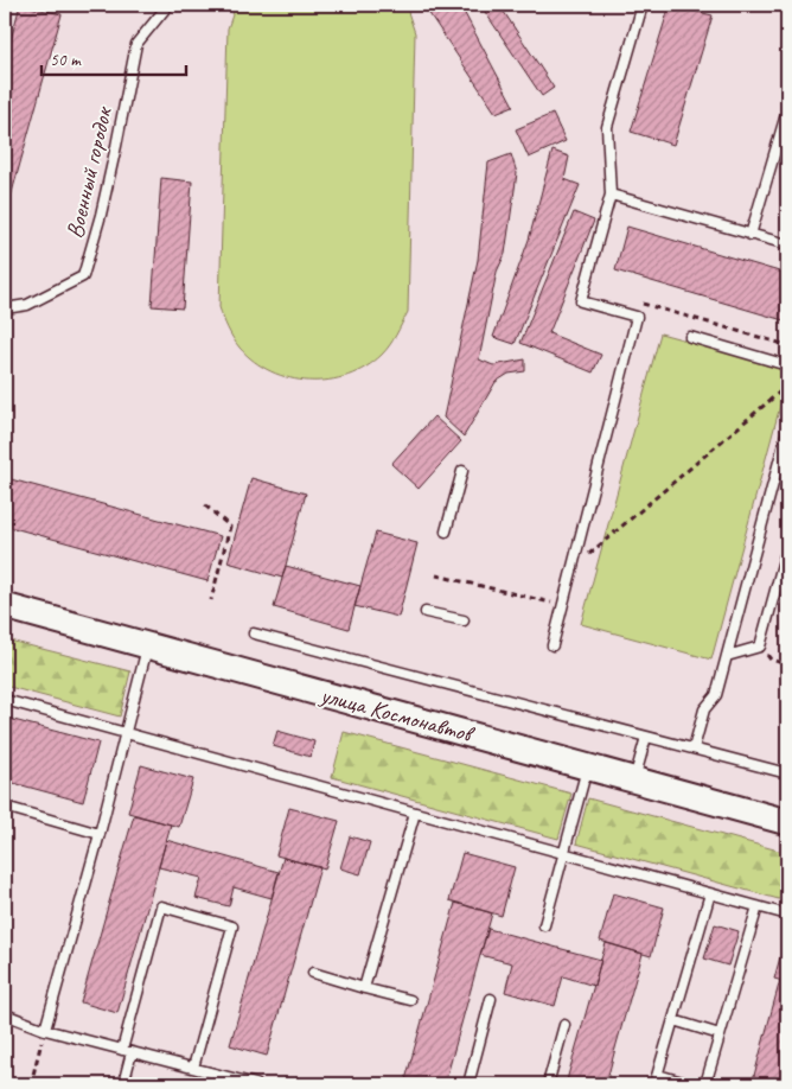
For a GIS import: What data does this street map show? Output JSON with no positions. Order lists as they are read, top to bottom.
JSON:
{
  "streets": {
    "main road": ["улица Космонавтов"],
    "lane": ["Военный городок"]
  },
  "scale_bar": "50 m"
}
